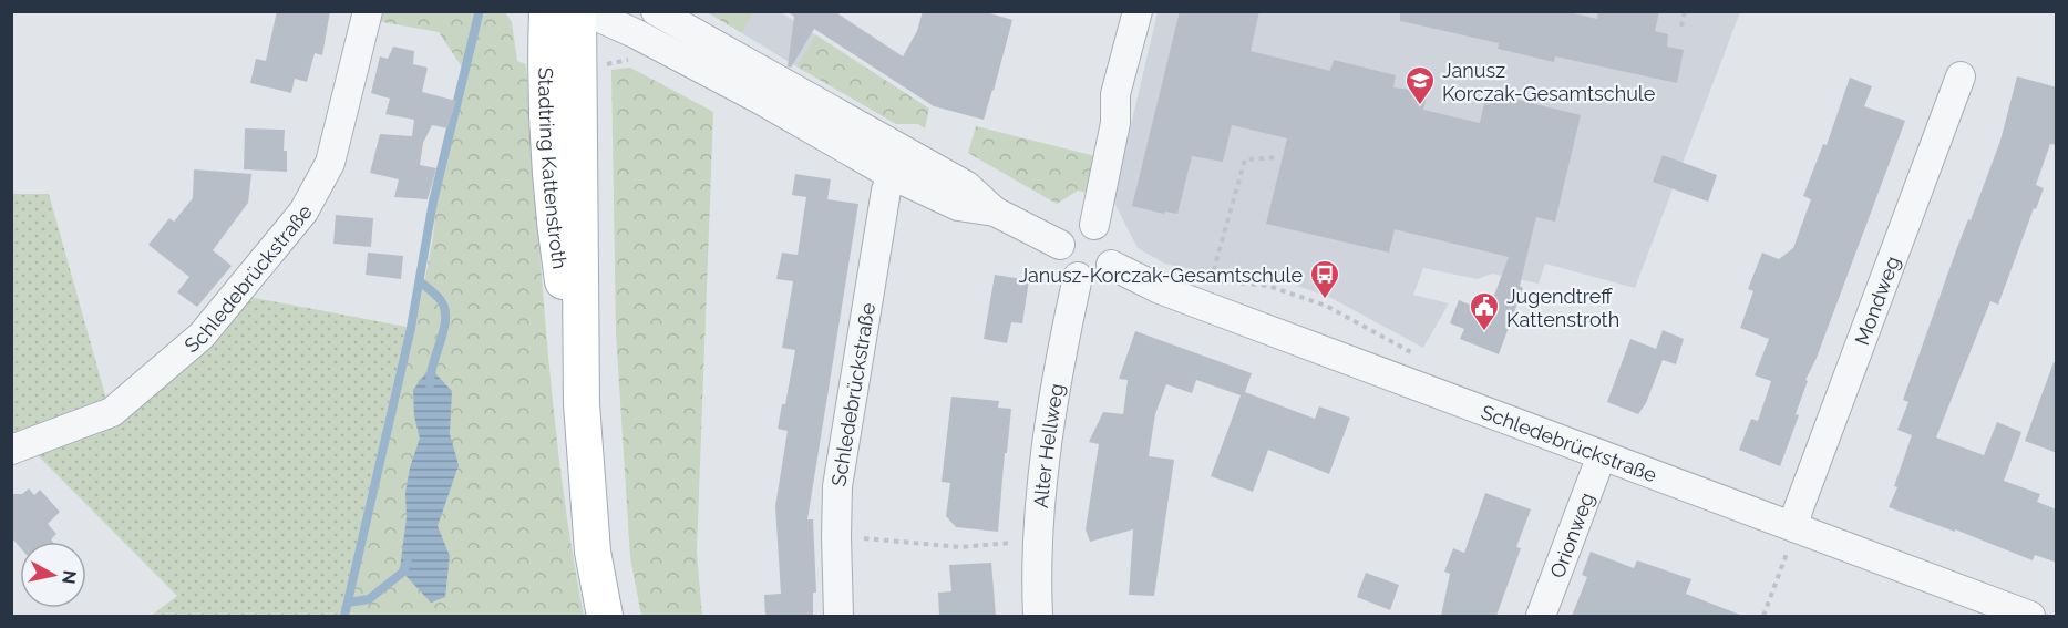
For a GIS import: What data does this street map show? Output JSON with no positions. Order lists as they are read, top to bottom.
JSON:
{
  "streets": {
    "main road": ["Stadtring Kattenstroth"],
    "street": [
      "Schledebrückstraße",
      "Mondweg",
      "Alter Hellweg",
      "Orionweg"
    ]
  },
  "crossings": [
    ["Schledebrückstraße", "Mondweg"],
    ["Schledebrückstraße", "Alter Hellweg"],
    ["Schledebrückstraße", "Orionweg"]
  ],
  "places": {
    "school or university": ["Janusz Korczak-Gesamtschule"],
    "bus stop": ["Janusz-Korczak-Gesamtschule"],
    "public building": ["Jugendtreff Kattenstroth"]
  },
  "north": "right"
}
